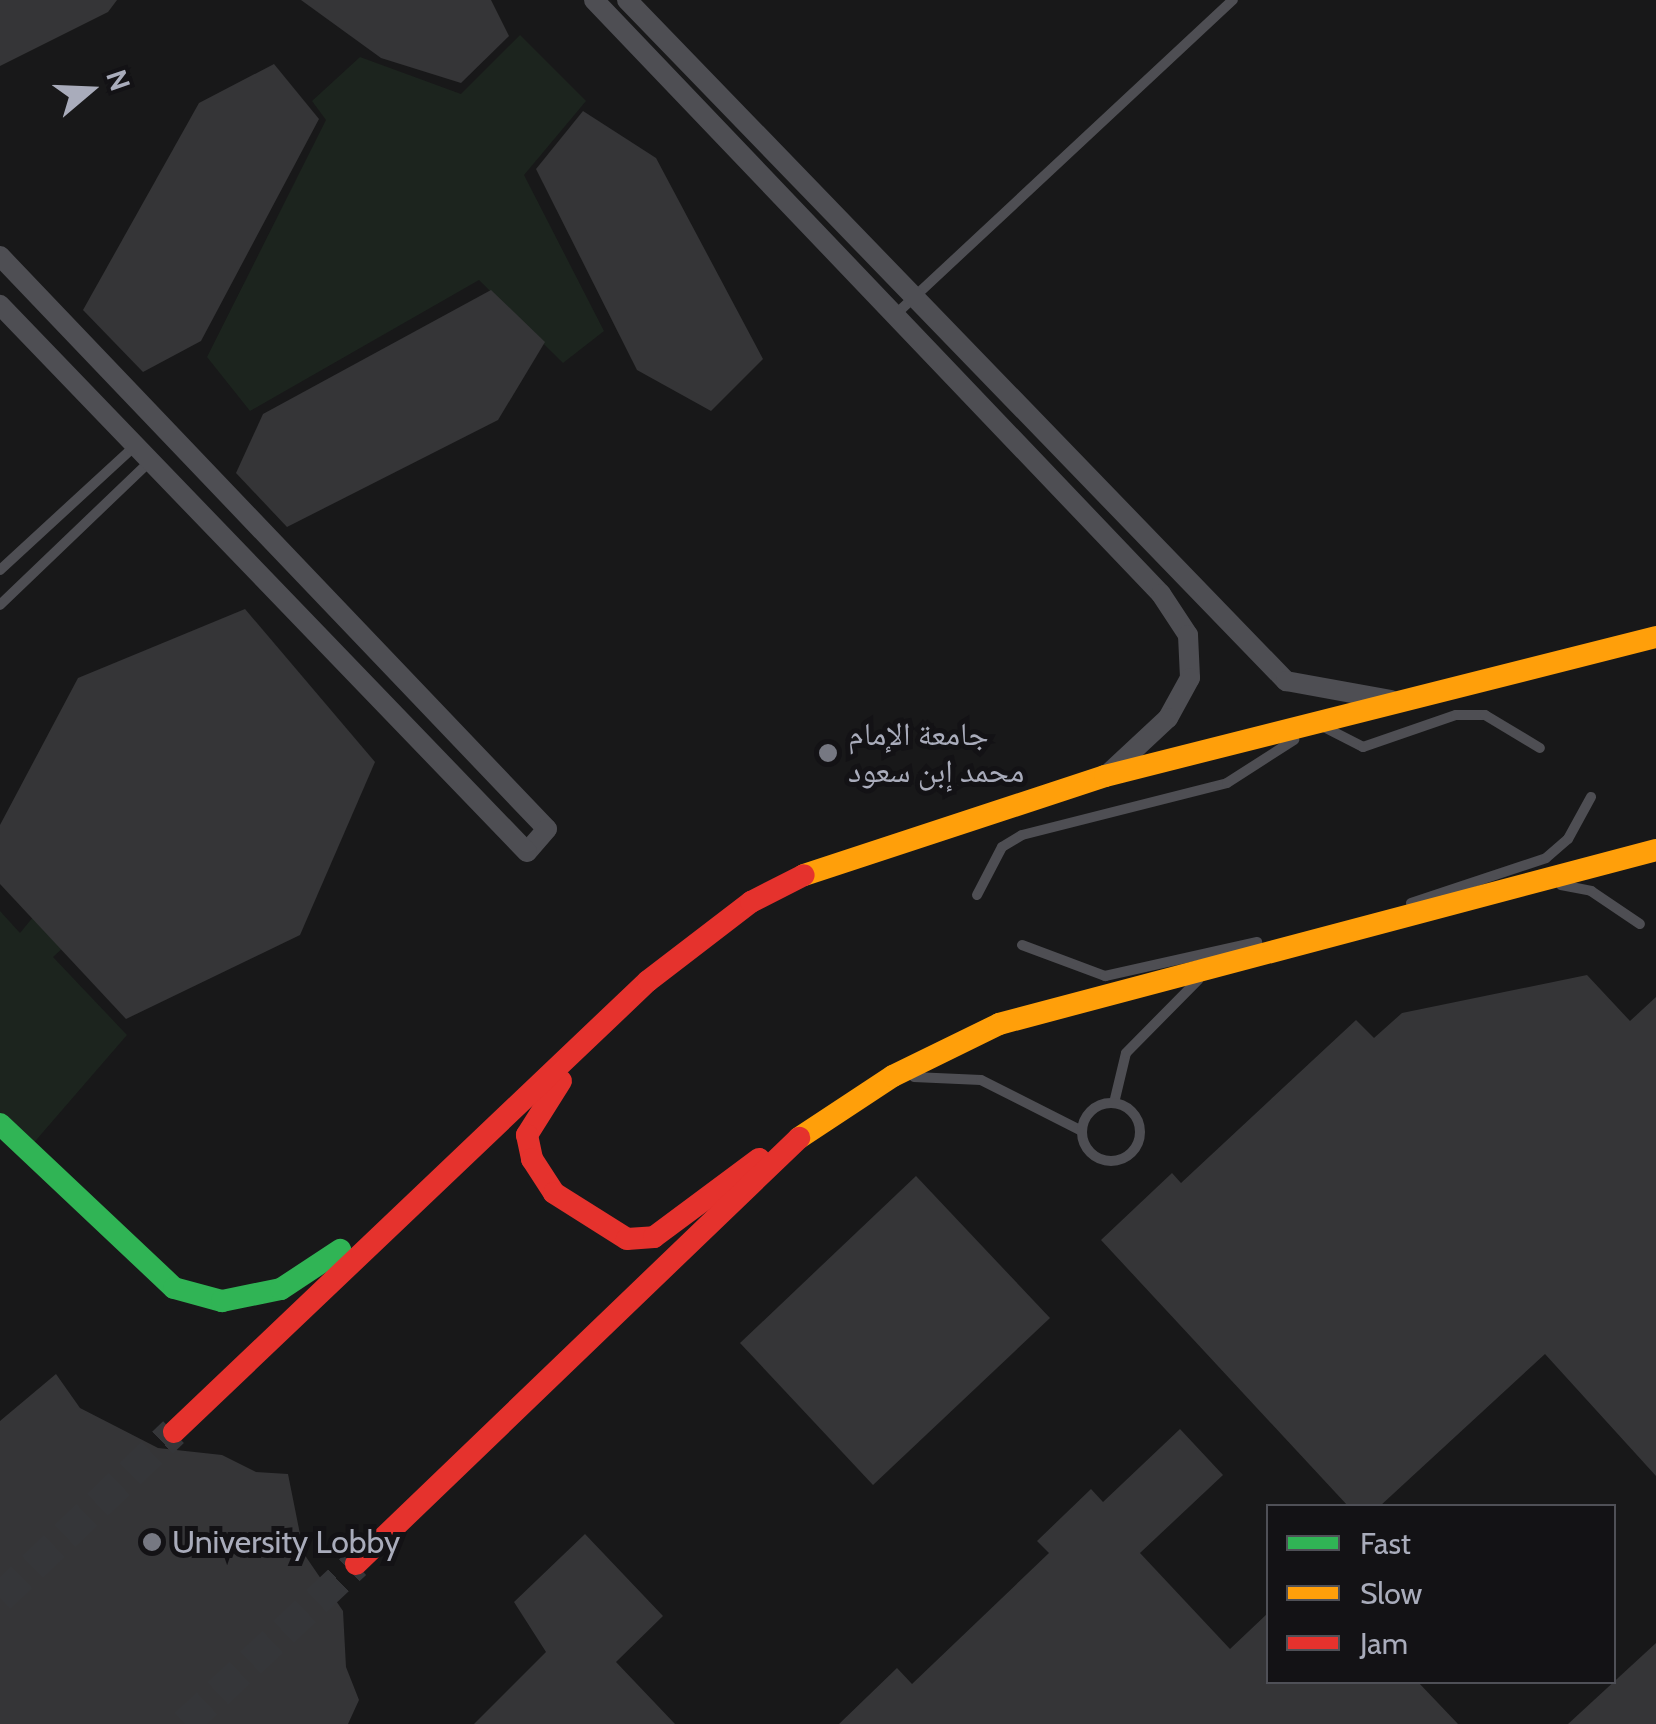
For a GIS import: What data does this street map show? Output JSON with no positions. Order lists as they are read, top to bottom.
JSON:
{
  "places": ["جامعة الإمام محمد إبن سعود", "University Lobby"],
  "legend": ["Fast", "Slow", "Jam"],
  "north": "right"
}
